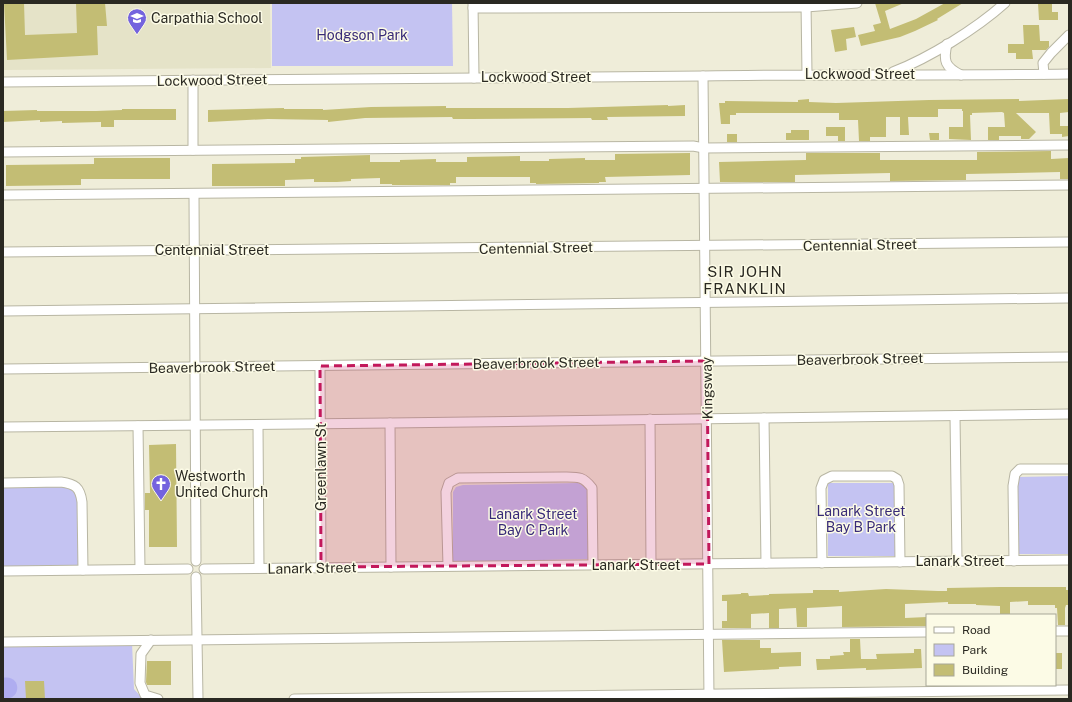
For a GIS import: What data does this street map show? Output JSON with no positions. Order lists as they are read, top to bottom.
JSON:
{
  "streets": {
    "street": [
      "Lockwood Street",
      "Centennial Street",
      "Beaverbrook Street",
      "Kingsway",
      "Greenlawn St",
      "Lanark Street"
    ]
  },
  "crossings": [
    ["Lockwood Street", "Kingsway"],
    ["Centennial Street", "Kingsway"],
    ["Beaverbrook Street", "Kingsway"],
    ["Beaverbrook Street", "Greenlawn St"],
    ["Kingsway", "Lanark Street"],
    ["Greenlawn St", "Lanark Street"]
  ],
  "districts": ["SIR JOHN FRANKLIN"],
  "parks": ["Hodgson Park", "Lanark Street Bay B Park", "Lanark Street Bay C Park"],
  "places": {
    "school or university": ["Carpathia School"],
    "church": ["Westworth United Church"]
  },
  "legend": ["Road", "Park", "Building"]
}
